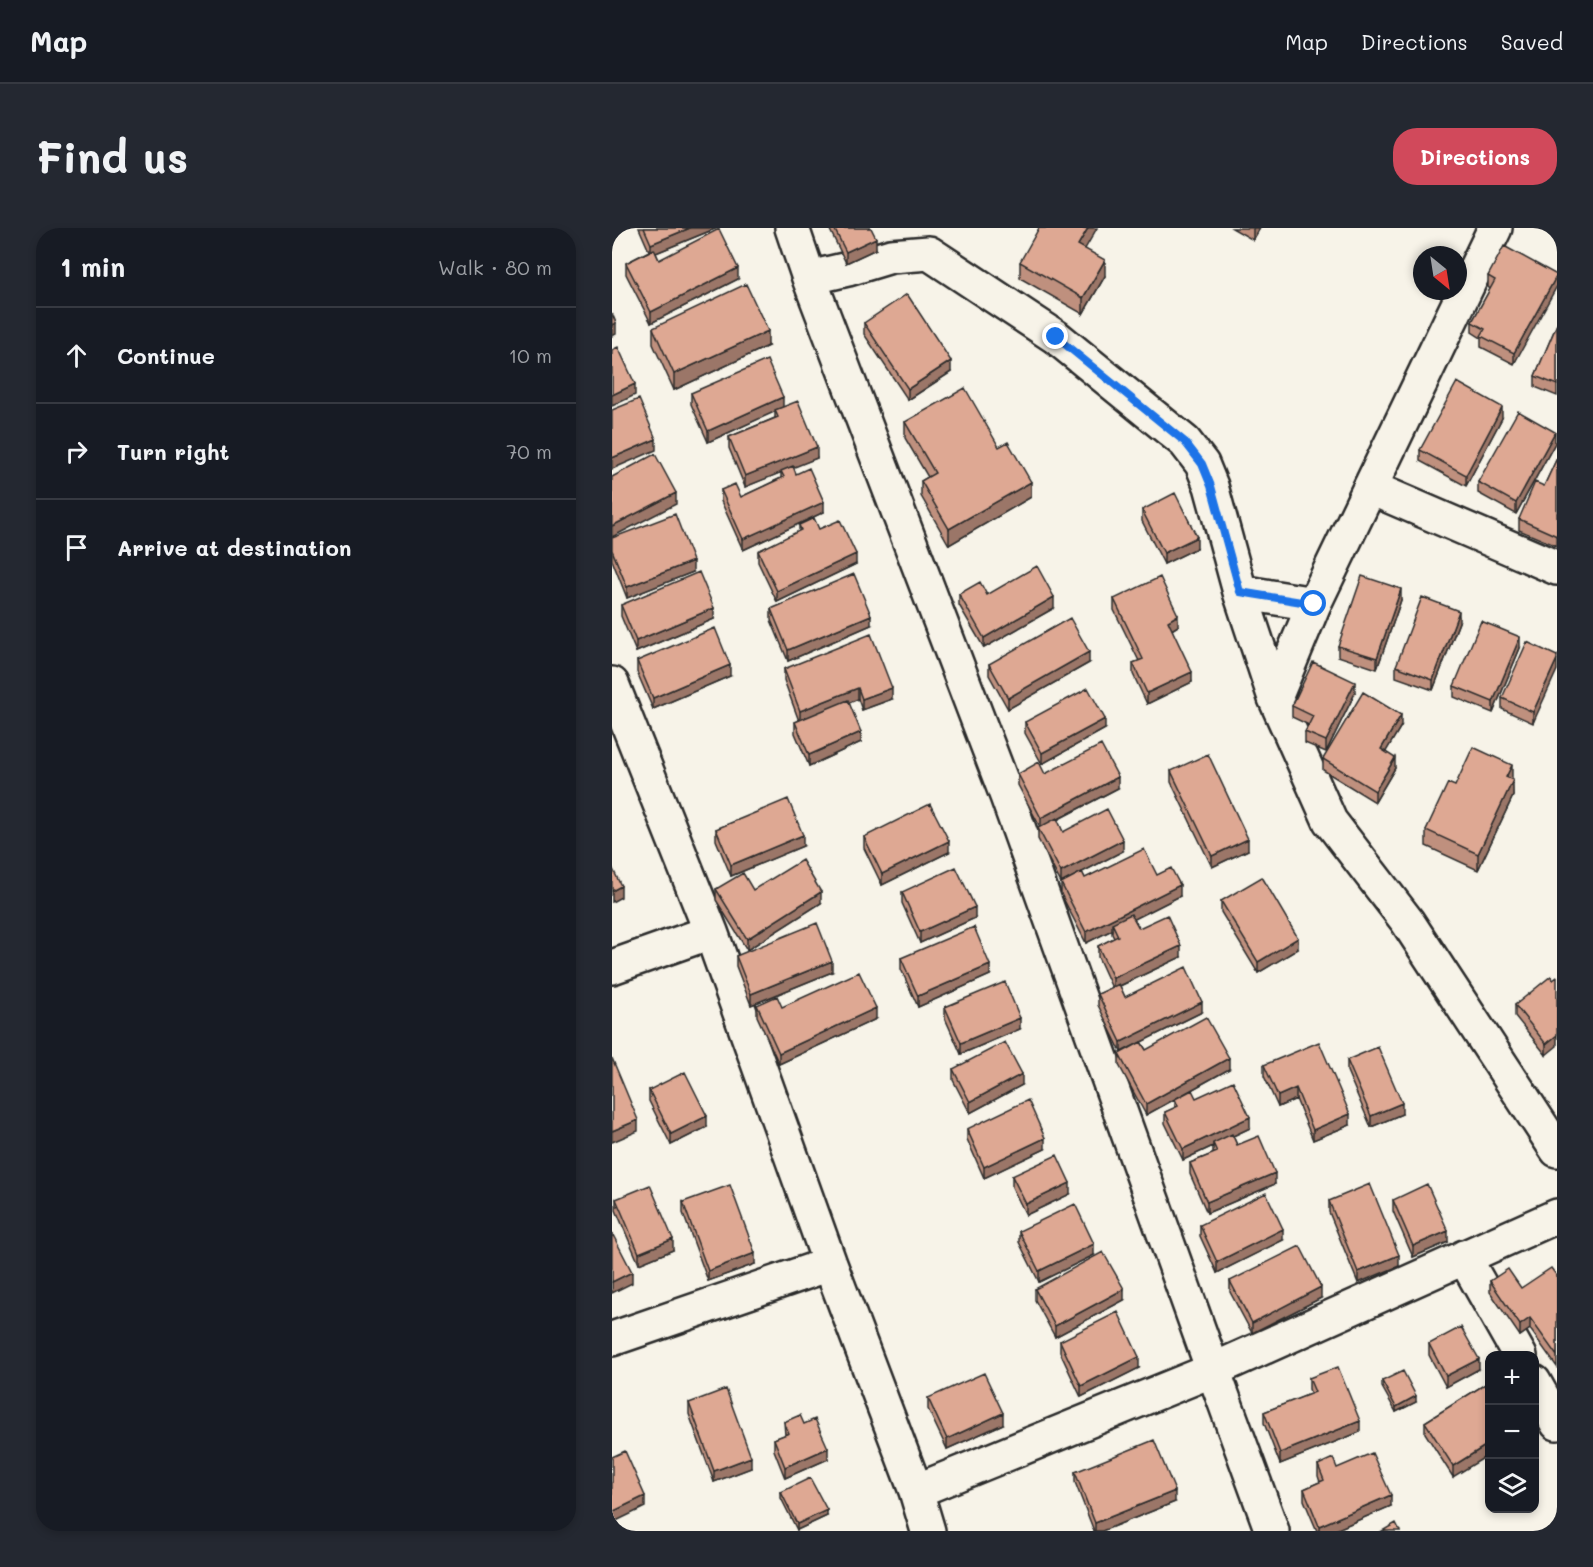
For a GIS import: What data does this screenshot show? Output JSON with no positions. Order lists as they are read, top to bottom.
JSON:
{
  "north": "bottom right",
  "page": {
    "header": "Map",
    "nav": ["Map", "Directions", "Saved"],
    "buttons": "Directions",
    "title": "Find us",
    "heading": ["1 min", "Walk · 80 m"],
    "list": [
      ["Continue", "10 m"],
      ["Turn right", "70 m"],
      "Arrive at destination"
    ],
    "map_buttons": ["+", "−"]
  }
}
